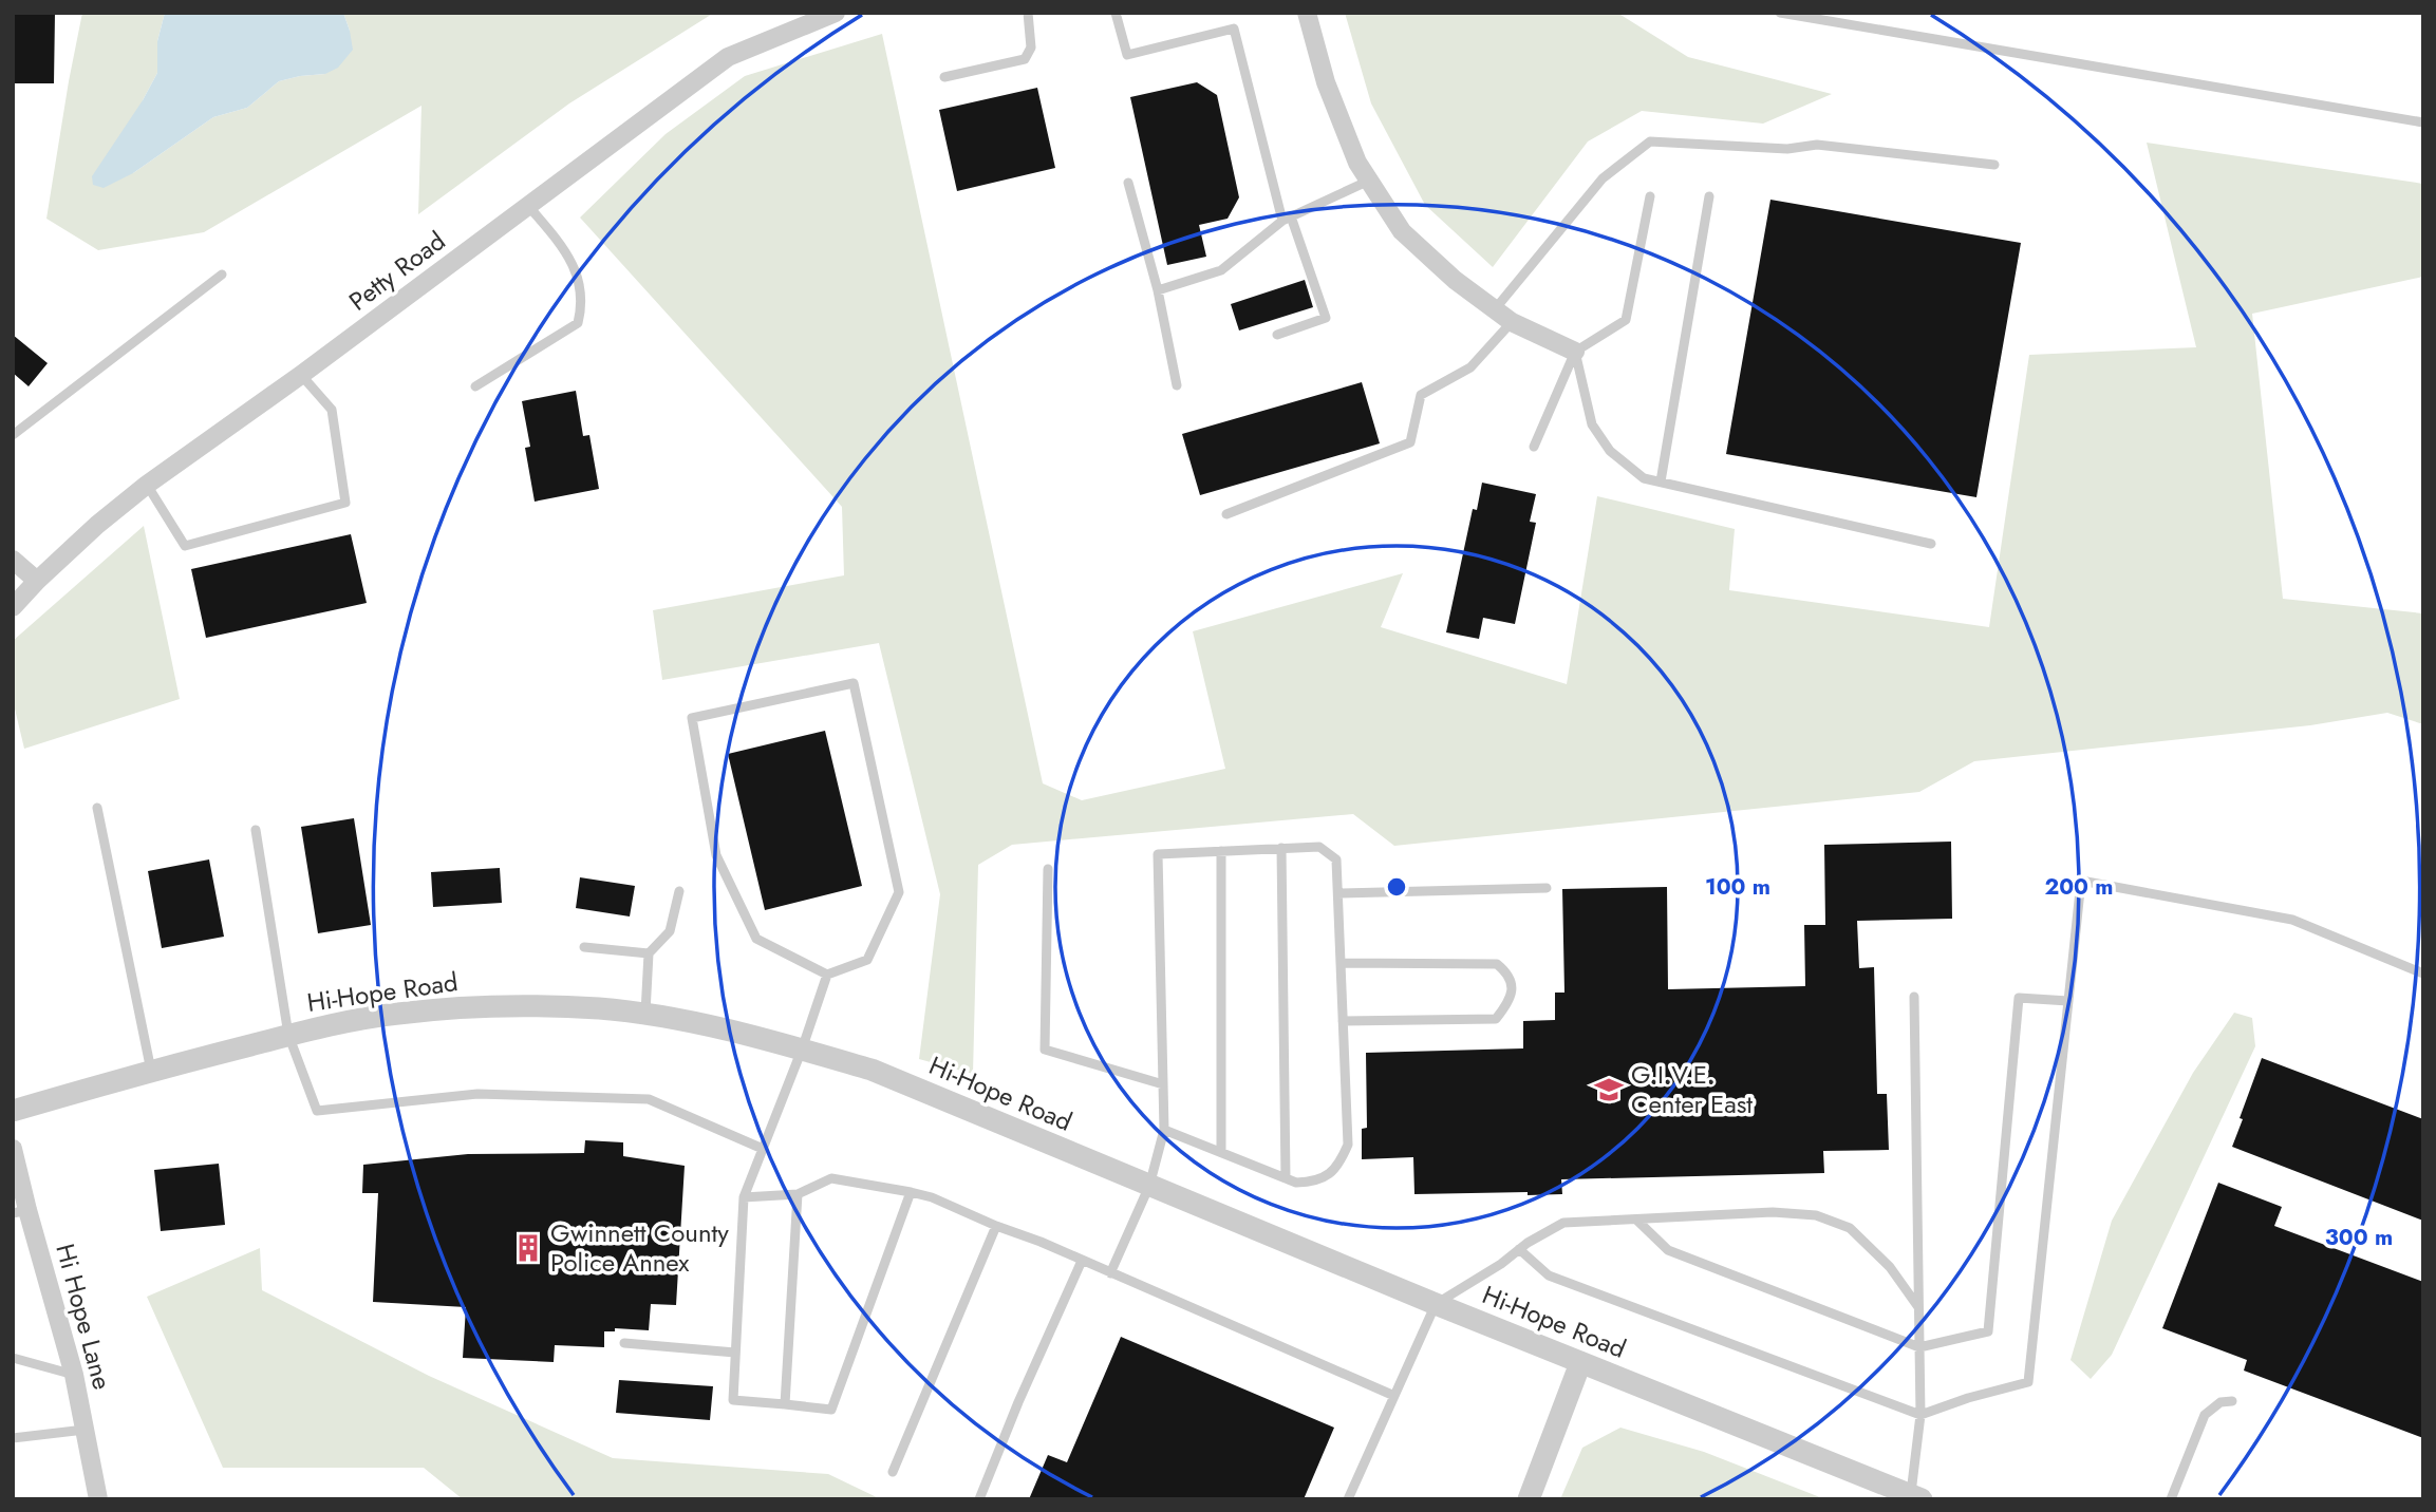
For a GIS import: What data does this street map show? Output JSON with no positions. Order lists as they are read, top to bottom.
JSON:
{
  "streets": {
    "street": ["Petty Road", "Hi-Hope Road", "Hi Hope Lane"]
  },
  "places": {
    "school or university": ["G.I.V.E. Center East"],
    "building": ["Gwinnett County Police Annex"]
  },
  "rings": ["100 m", "200 m", "300 m"]
}
